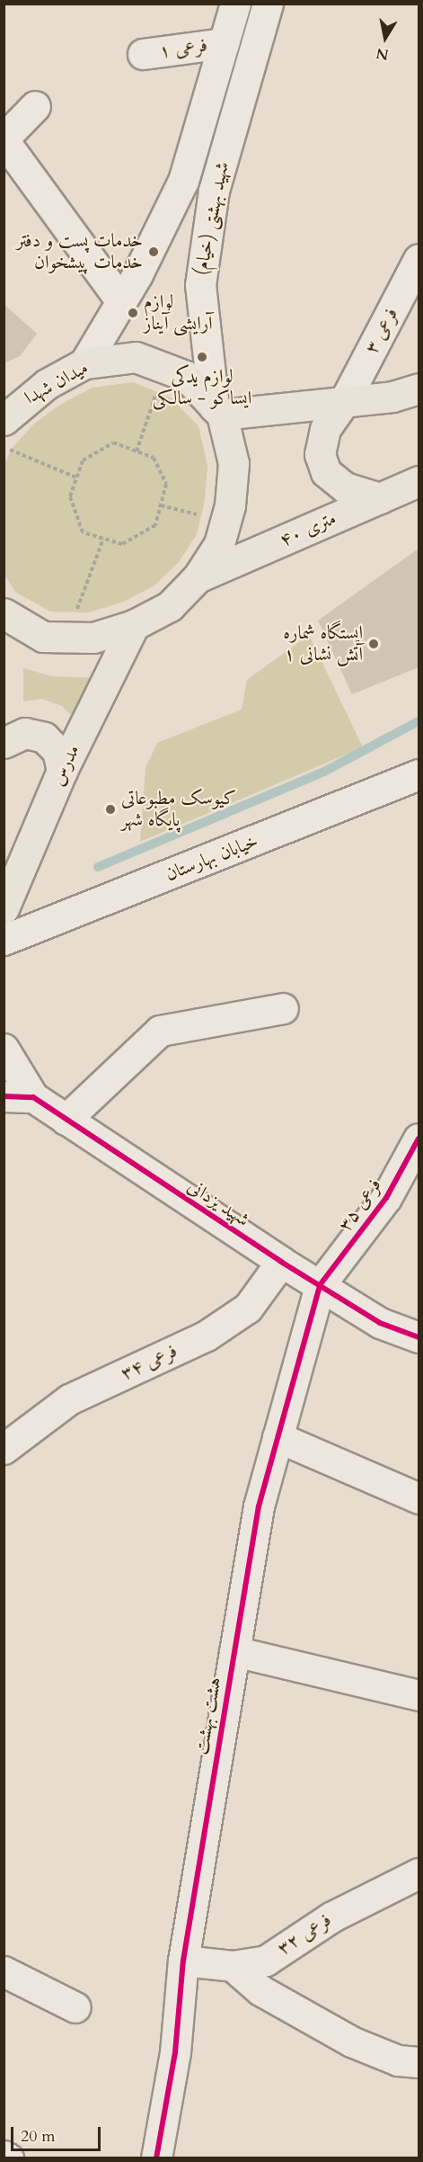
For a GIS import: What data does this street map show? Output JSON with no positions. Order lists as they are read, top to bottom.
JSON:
{
  "streets": {
    "main road": ["میدان شهدا", "۴۰ متری", "مدرس"],
    "street": [
      "فرعی ۱",
      "شهید بهشتی (خیام)",
      "فرعی ۳",
      "خیابان بهارستان",
      "شهید یزدانی",
      "فرعی ۳۵",
      "فرعی ۳۴",
      "هشت بهشت",
      "فرعی ۳۲"
    ]
  },
  "crossings": [
    ["فرعی ۱", "شهید بهشتی (خیام)"],
    ["شهید بهشتی (خیام)", "میدان شهدا"],
    ["میدان شهدا", "۴۰ متری"],
    ["میدان شهدا", "مدرس"],
    ["شهید یزدانی", "فرعی ۳۵"],
    ["شهید یزدانی", "فرعی ۳۴"],
    ["شهید یزدانی", "هشت بهشت"],
    ["فرعی ۳۵", "هشت بهشت"],
    ["هشت بهشت", "فرعی ۳۲"]
  ],
  "places": [
    "خدمات پست و دفتر خدمات پیشخوان",
    "لوازم آرایشی آیناز",
    "لوازم یدکی ایساکو - سالکی",
    "ایستگاه شماره ۱ آتش نشانی",
    "کیوسک مطبوعاتی پایگاه شهر"
  ],
  "scale_bar": "20 m",
  "north": "bottom"
}
